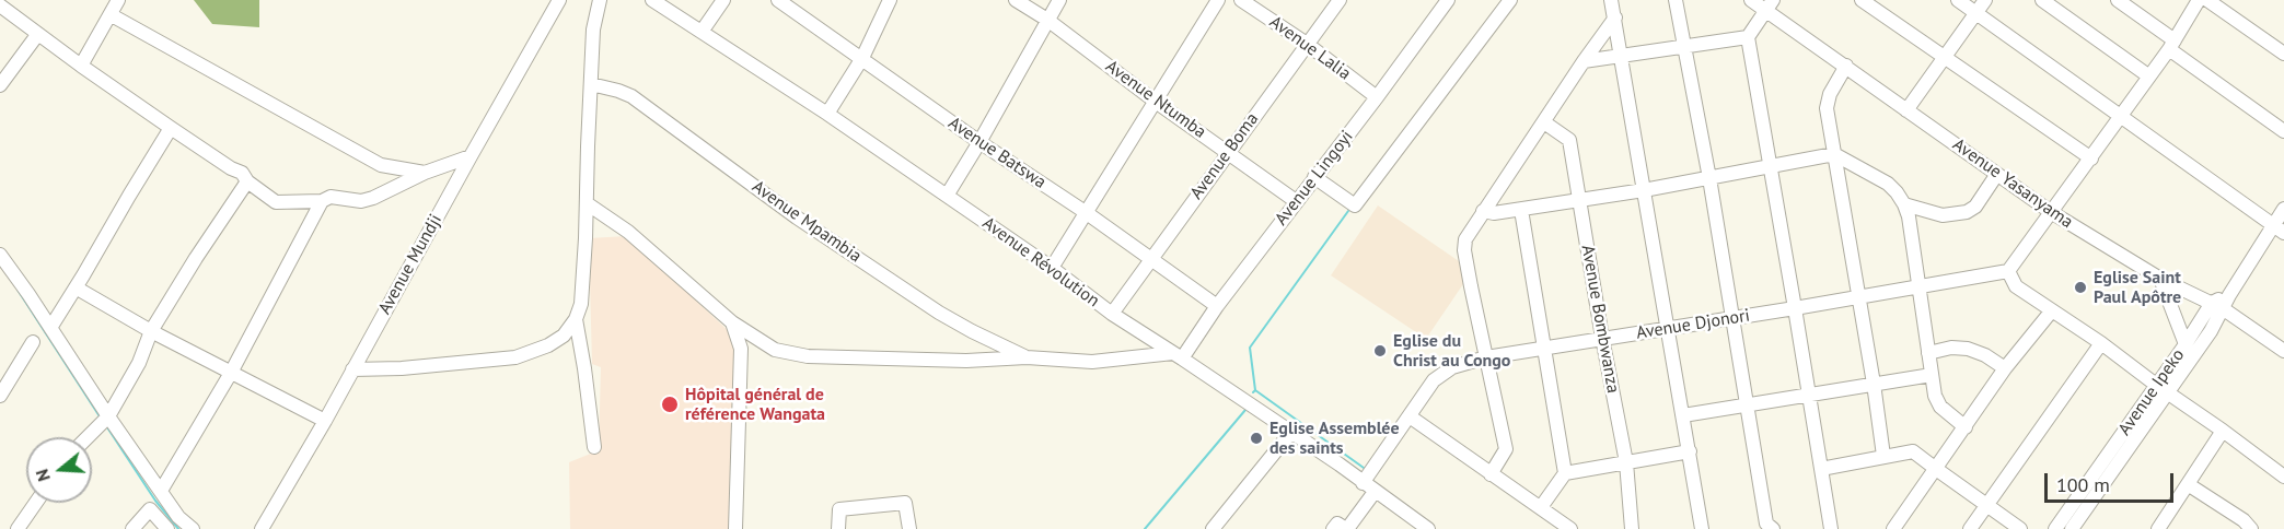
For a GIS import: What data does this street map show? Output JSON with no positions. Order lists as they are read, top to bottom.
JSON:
{
  "streets": {
    "street": [
      "Avenue Lalia",
      "Avenue Ntumba",
      "Avenue Batswa",
      "Avenue Boma",
      "Avenue Lingoyi",
      "Avenue Yasanyama",
      "Avenue Mpambia",
      "Avenue Révolution",
      "Avenue Mundji",
      "Avenue Bombwanza",
      "Avenue Djonori",
      "Avenue Ipeko"
    ]
  },
  "crossings": [
    ["Avenue Lalia", "Avenue Boma"],
    ["Avenue Lalia", "Avenue Lingoyi"],
    ["Avenue Ntumba", "Avenue Boma"],
    ["Avenue Ntumba", "Avenue Lingoyi"],
    ["Avenue Batswa", "Avenue Boma"],
    ["Avenue Batswa", "Avenue Lingoyi"],
    ["Avenue Boma", "Avenue Révolution"],
    ["Avenue Lingoyi", "Avenue Révolution"],
    ["Avenue Yasanyama", "Avenue Ipeko"],
    ["Avenue Révolution", "Avenue Djonori"],
    ["Avenue Bombwanza", "Avenue Djonori"]
  ],
  "places": [
    "Eglise Saint Paul Apôtre",
    "Eglise du Christ au Congo",
    "Hôpital général de référence Wangata",
    "Eglise Assemblée des saints"
  ],
  "scale_bar": "100 m",
  "north": "left"
}
